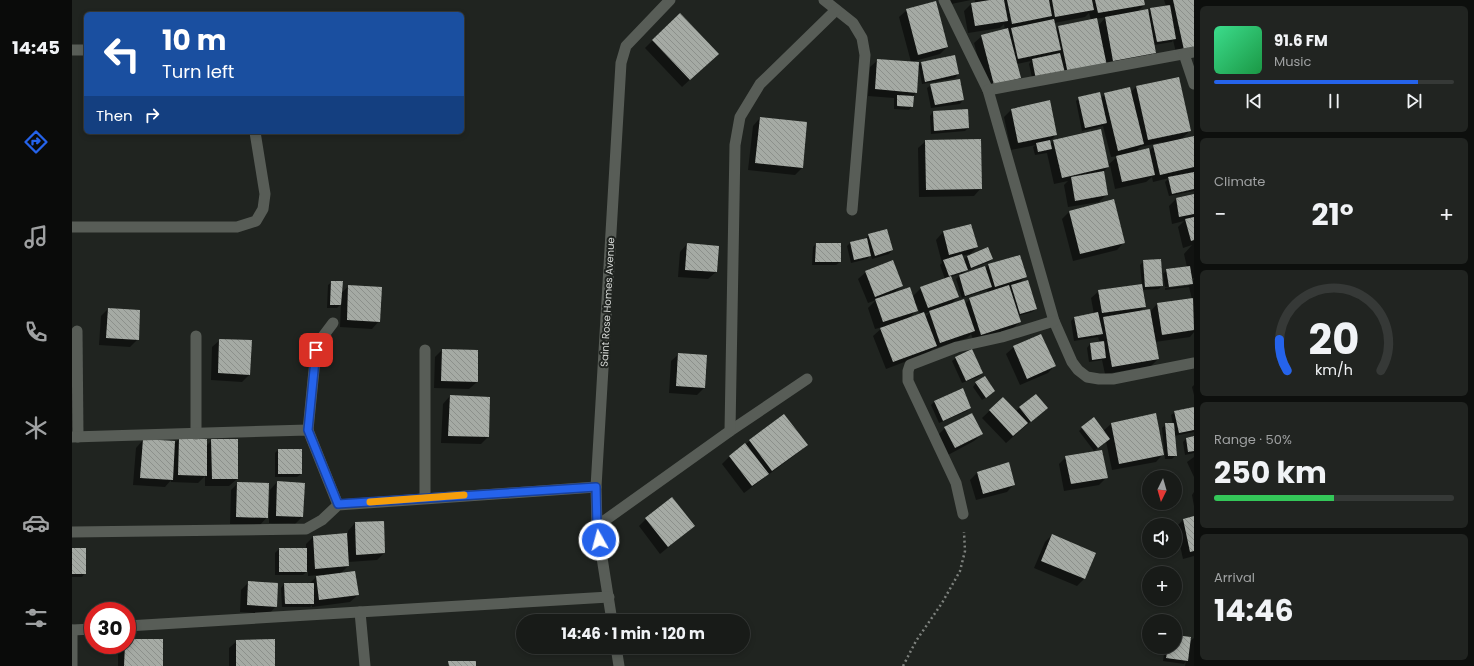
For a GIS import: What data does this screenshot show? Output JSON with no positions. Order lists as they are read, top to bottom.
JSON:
{
  "streets": {
    "street": ["Saint Rose Homes Avenue"]
  },
  "north": "bottom",
  "page": {
    "tabs": "14:45",
    "turn": ["10 m", "Turn left"],
    "song": ["91.6 FM", "Music"],
    "then": "Then",
    "tile": [
      "Climate",
      ["Range · 50%", "250 km"],
      ["Arrival", "14:46"]
    ],
    "heat": ["−", "21°", "+"],
    "map_buttons": ["+", "−"],
    "limit": "30",
    "trip": "14:46 · 1 min · 120 m",
    "gauge": ["20", "km/h"]
  }
}
